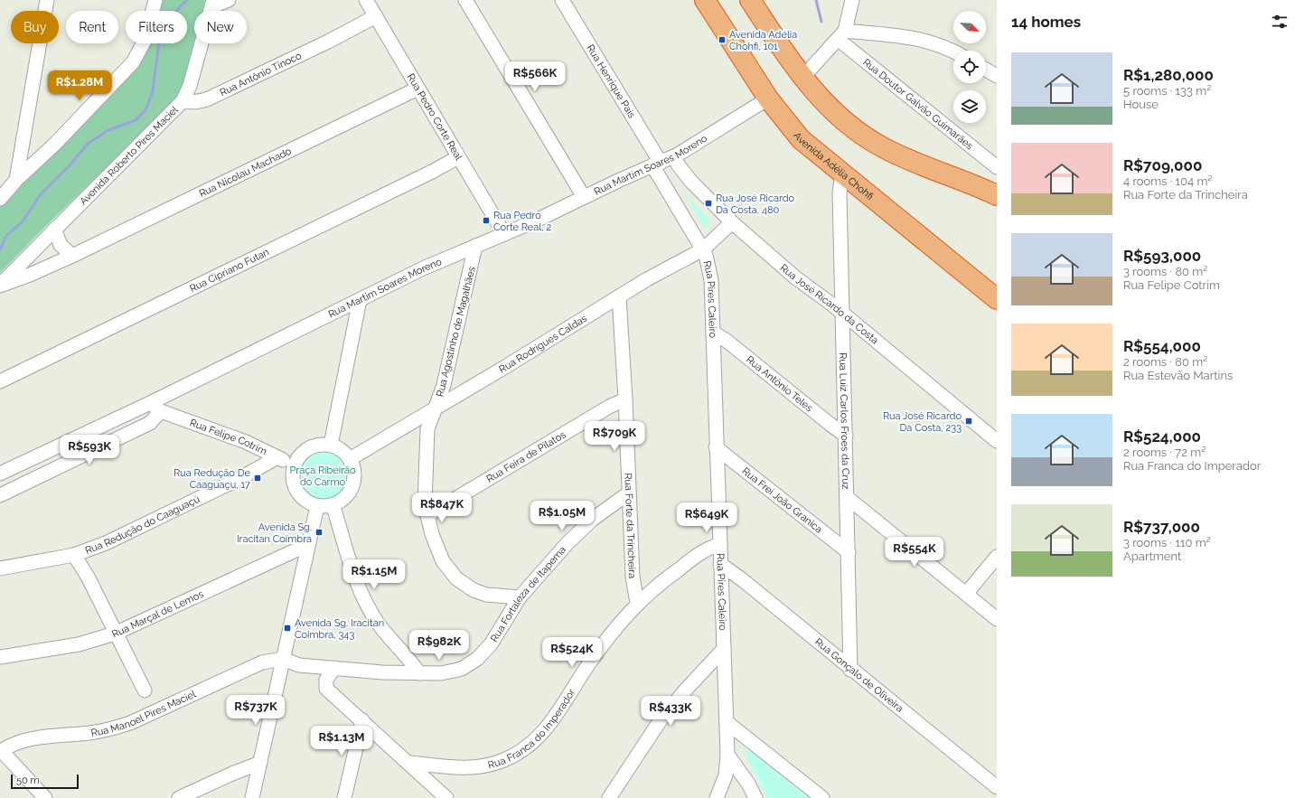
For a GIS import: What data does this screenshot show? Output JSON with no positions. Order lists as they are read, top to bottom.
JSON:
{
  "streets": {
    "highway": ["Avenida Adélia Chohfi"],
    "street": [
      "Rua Antônio Tinoco",
      "Rua Henrique Pais",
      "Rua Doutor Galvão Guimarães",
      "Rua Pedro Corte Real",
      "Avenida Roberto Pires Maciel",
      "Rua Martim Soares Moreno",
      "Rua Nicolau Machado",
      "Rua Cipriano Futan",
      "Rua Pires Caleiro",
      "Rua José Ricardo da Costa",
      "Rua Agostinho de Magalhães",
      "Rua Rodrigues Caldas",
      "Rua Antônio Teles",
      "Rua Luiz Carlos Froes da Cruz",
      "Rua Felipe Cotrim",
      "Rua Feira de Pilatos",
      "Rua Frei João Granica",
      "Rua Redução do Caaguaçú",
      "Rua Forte da Trincheira",
      "Rua Fortaleza de Itapema",
      "Rua Marçal de Lemos",
      "Rua Gonçalo de Oliveira",
      "Rua Manoel Pires Maciel",
      "Rua Franca do Imperador"
    ]
  },
  "crossings": [
    ["Rua Antônio Tinoco", "Rua Pedro Corte Real"],
    ["Rua Antônio Tinoco", "Avenida Roberto Pires Maciel"],
    ["Rua Henrique Pais", "Rua Martim Soares Moreno"],
    ["Rua Henrique Pais", "Rua Pires Caleiro"],
    ["Rua Henrique Pais", "Rua Rodrigues Caldas"],
    ["Rua Pedro Corte Real", "Rua Martim Soares Moreno"],
    ["Rua Pedro Corte Real", "Rua Nicolau Machado"],
    ["Rua Pedro Corte Real", "Rua Cipriano Futan"],
    ["Avenida Roberto Pires Maciel", "Rua Nicolau Machado"],
    ["Rua Martim Soares Moreno", "Avenida Adélia Chohfi"],
    ["Rua Martim Soares Moreno", "Rua José Ricardo da Costa"],
    ["Rua Martim Soares Moreno", "Rua Agostinho de Magalhães"],
    ["Rua Martim Soares Moreno", "Rua Felipe Cotrim"],
    ["Avenida Adélia Chohfi", "Rua Luiz Carlos Froes da Cruz"],
    ["Rua Pires Caleiro", "Rua Rodrigues Caldas"],
    ["Rua Pires Caleiro", "Rua Antônio Teles"],
    ["Rua Pires Caleiro", "Rua Frei João Granica"],
    ["Rua Pires Caleiro", "Rua Gonçalo de Oliveira"],
    ["Rua Pires Caleiro", "Rua Franca do Imperador"],
    ["Rua José Ricardo da Costa", "Rua Rodrigues Caldas"],
    ["Rua José Ricardo da Costa", "Rua Luiz Carlos Froes da Cruz"],
    ["Rua Agostinho de Magalhães", "Rua Rodrigues Caldas"],
    ["Rua Agostinho de Magalhães", "Rua Feira de Pilatos"],
    ["Rua Agostinho de Magalhães", "Rua Fortaleza de Itapema"],
    ["Rua Rodrigues Caldas", "Rua Felipe Cotrim"],
    ["Rua Rodrigues Caldas", "Rua Forte da Trincheira"],
    ["Rua Antônio Teles", "Rua Luiz Carlos Froes da Cruz"],
    ["Rua Luiz Carlos Froes da Cruz", "Rua Frei João Granica"],
    ["Rua Luiz Carlos Froes da Cruz", "Rua Gonçalo de Oliveira"],
    ["Rua Felipe Cotrim", "Rua Redução do Caaguaçú"],
    ["Rua Feira de Pilatos", "Rua Forte da Trincheira"],
    ["Rua Forte da Trincheira", "Rua Fortaleza de Itapema"],
    ["Rua Forte da Trincheira", "Rua Franca do Imperador"],
    ["Rua Fortaleza de Itapema", "Rua Manoel Pires Maciel"]
  ],
  "parks": ["Praça Ribeirão do Carmo"],
  "places": {
    "transit": [
      "Avenida Adélia Chohfi, 101",
      "Rua José Ricardo Da Costa, 480",
      "Rua Pedro Corte Real, 2",
      "Rua José Ricardo Da Costa, 233",
      "Rua Redução De Caaguaçu, 17",
      "Avenida Sg. Iracitan Coimbra",
      "Avenida Sg. Iracitan Coimbra, 343"
    ]
  },
  "scale_bar": "50 m",
  "north": "bottom right",
  "page": {
    "heading": "14 homes",
    "chip": [
      "Buy",
      "Rent",
      "Filters",
      "New"
    ],
    "list": [
      {
        "name": "R$1,280,000",
        "note": "5 rooms · 133 m² · House"
      },
      {
        "name": "R$709,000",
        "note": "4 rooms · 104 m² · Rua Forte da Trincheira"
      },
      {
        "name": "R$593,000",
        "note": "3 rooms · 80 m² · Rua Felipe Cotrim"
      },
      {
        "name": "R$554,000",
        "note": "2 rooms · 80 m² · Rua Estevão Martins"
      },
      {
        "name": "R$524,000",
        "note": "2 rooms · 72 m² · Rua Franca do Imperador"
      },
      {
        "name": "R$737,000",
        "note": "3 rooms · 110 m² · Apartment"
      }
    ],
    "price": [
      "R$566K",
      "R$1.28M",
      "R$709K",
      "R$593K",
      "R$847K",
      "R$1.05M",
      "R$649K",
      "R$554K",
      "R$1.15M",
      "R$982K",
      "R$524K",
      "R$737K",
      "R$433K",
      "R$1.13M"
    ],
    "scale": "50 m"
  }
}
